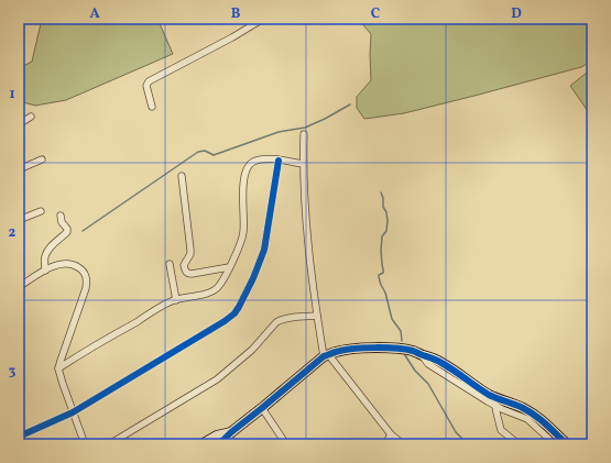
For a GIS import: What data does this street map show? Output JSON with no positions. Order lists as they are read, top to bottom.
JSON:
{
  "grid": {
    "columns": [
      "A",
      "B",
      "C",
      "D"
    ],
    "rows": ["1", "2", "3"]
  }
}
